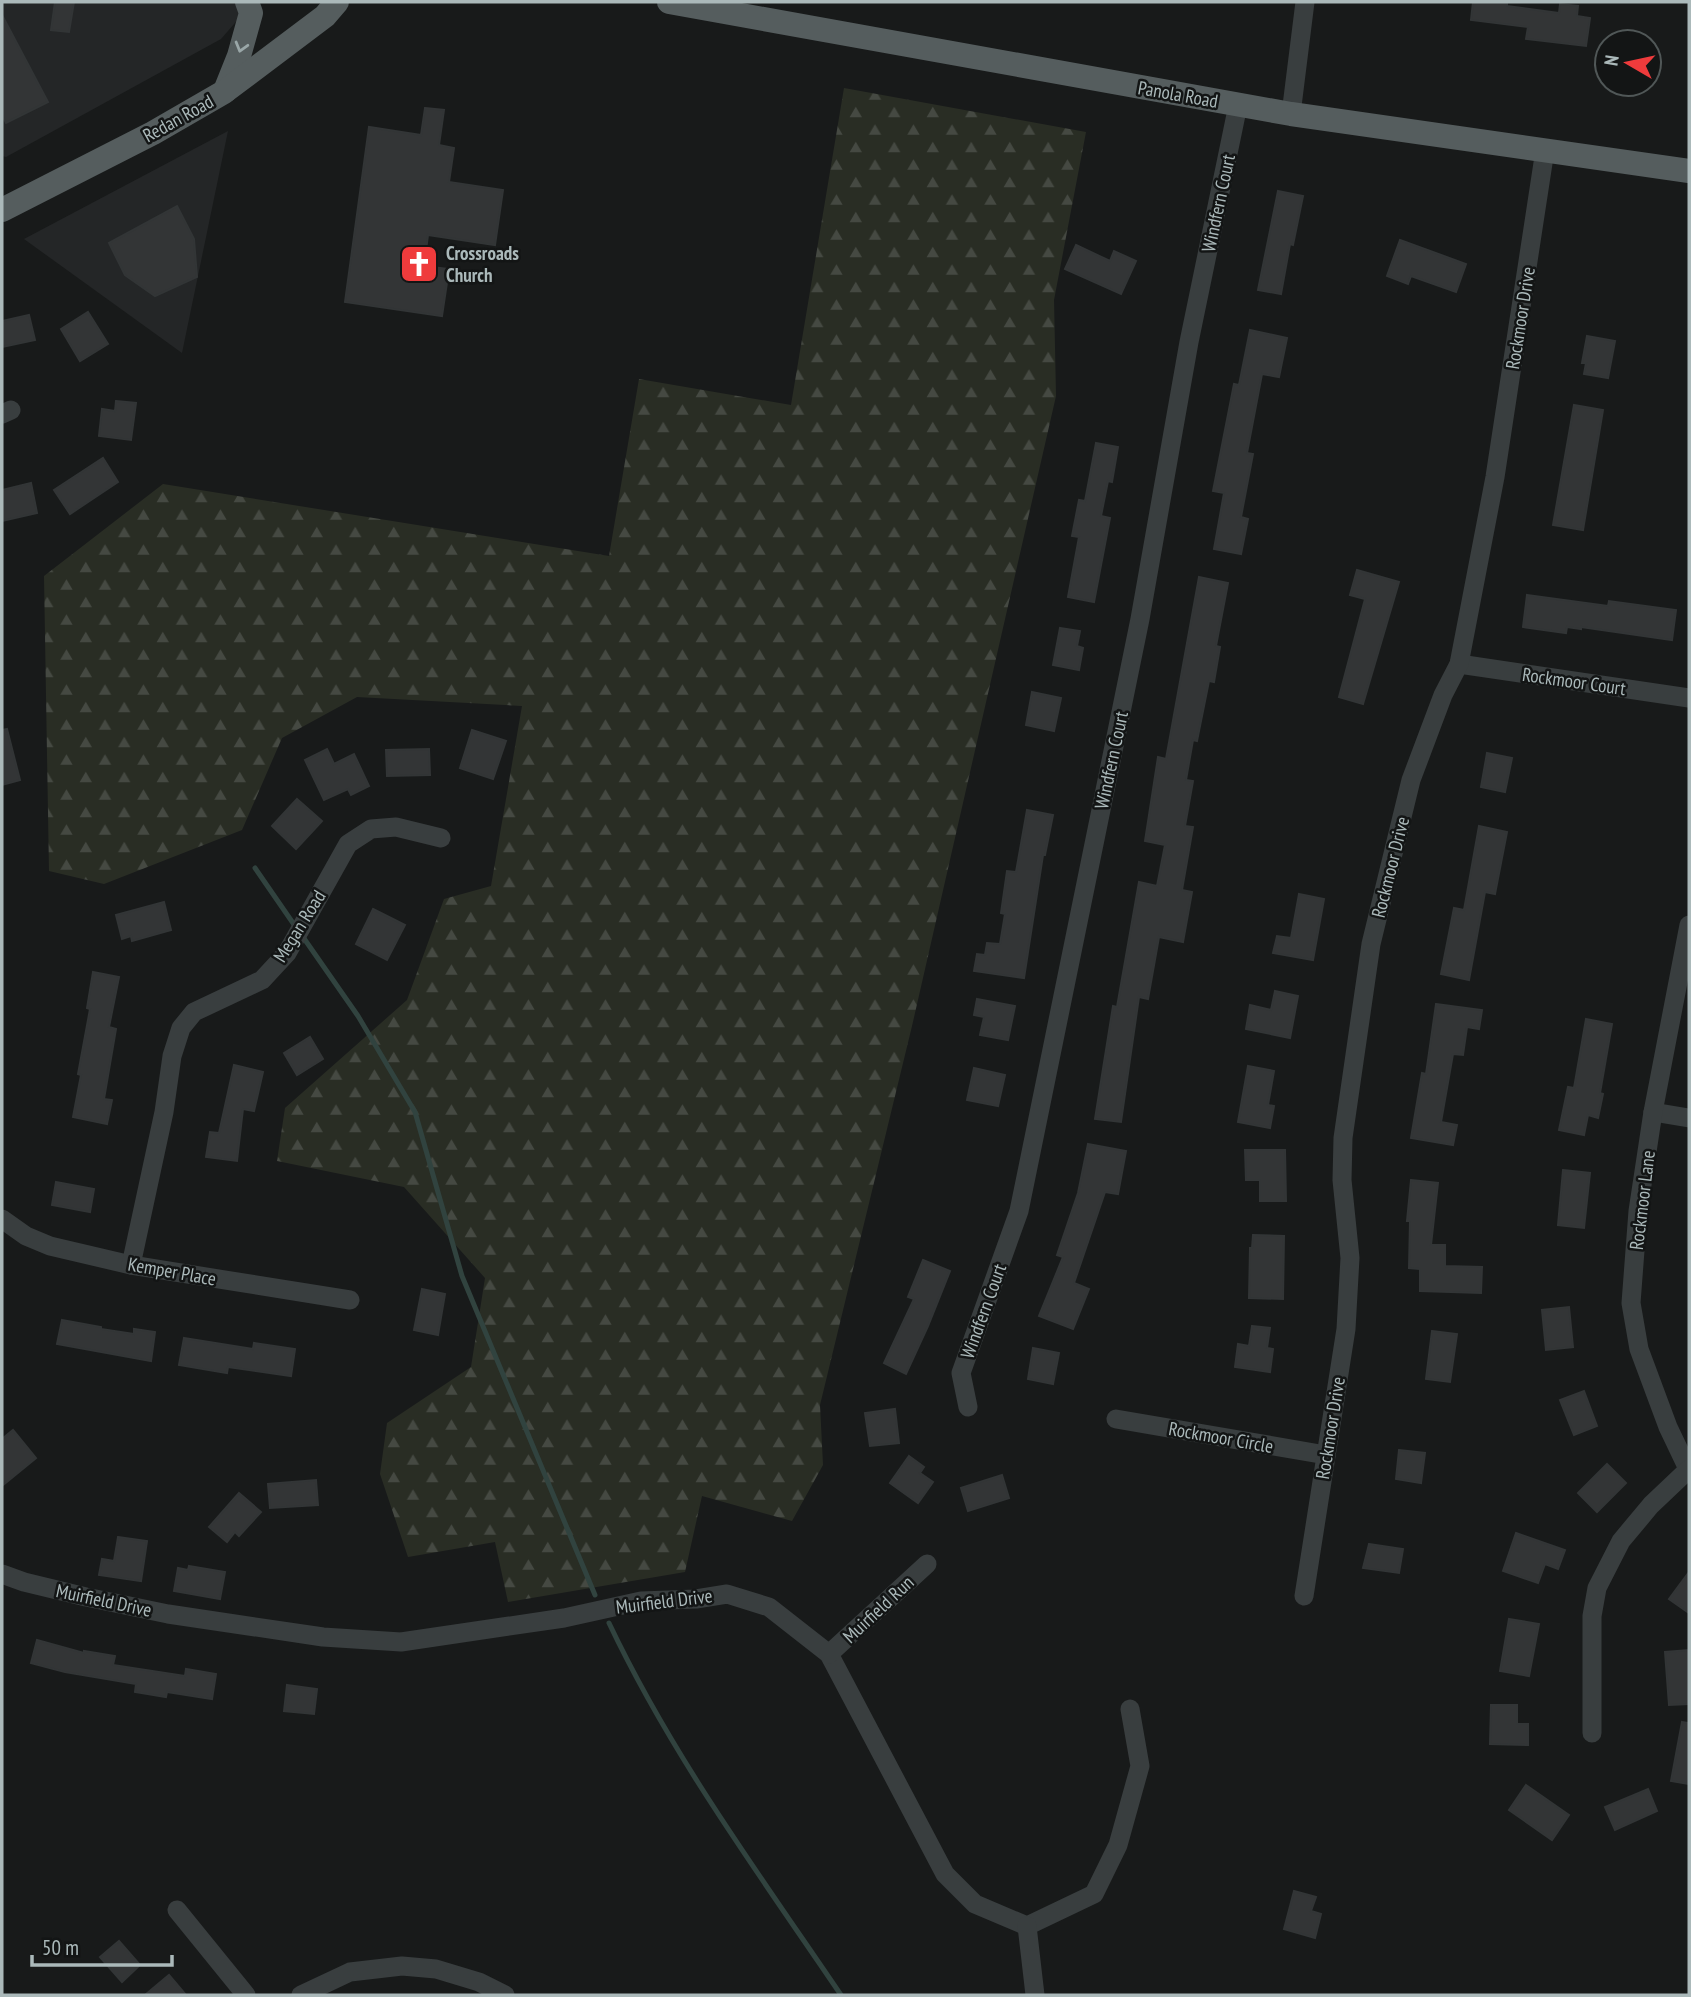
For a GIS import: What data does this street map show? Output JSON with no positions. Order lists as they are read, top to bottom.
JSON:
{
  "streets": {
    "main road": ["Panola Road", "Redan Road"],
    "street": [
      "Windfern Court",
      "Rockmoor Drive",
      "Rockmoor Court",
      "Megan Road",
      "Rockmoor Lane",
      "Kemper Place",
      "Rockmoor Circle",
      "Muirfield Drive",
      "Muirfield Run"
    ]
  },
  "crossings": [
    ["Panola Road", "Windfern Court"],
    ["Panola Road", "Rockmoor Drive"],
    ["Rockmoor Drive", "Rockmoor Court"],
    ["Rockmoor Drive", "Rockmoor Circle"],
    ["Megan Road", "Kemper Place"],
    ["Muirfield Drive", "Muirfield Run"]
  ],
  "places": {
    "church": ["Crossroads Church"]
  },
  "scale_bar": "50 m",
  "north": "left"
}
